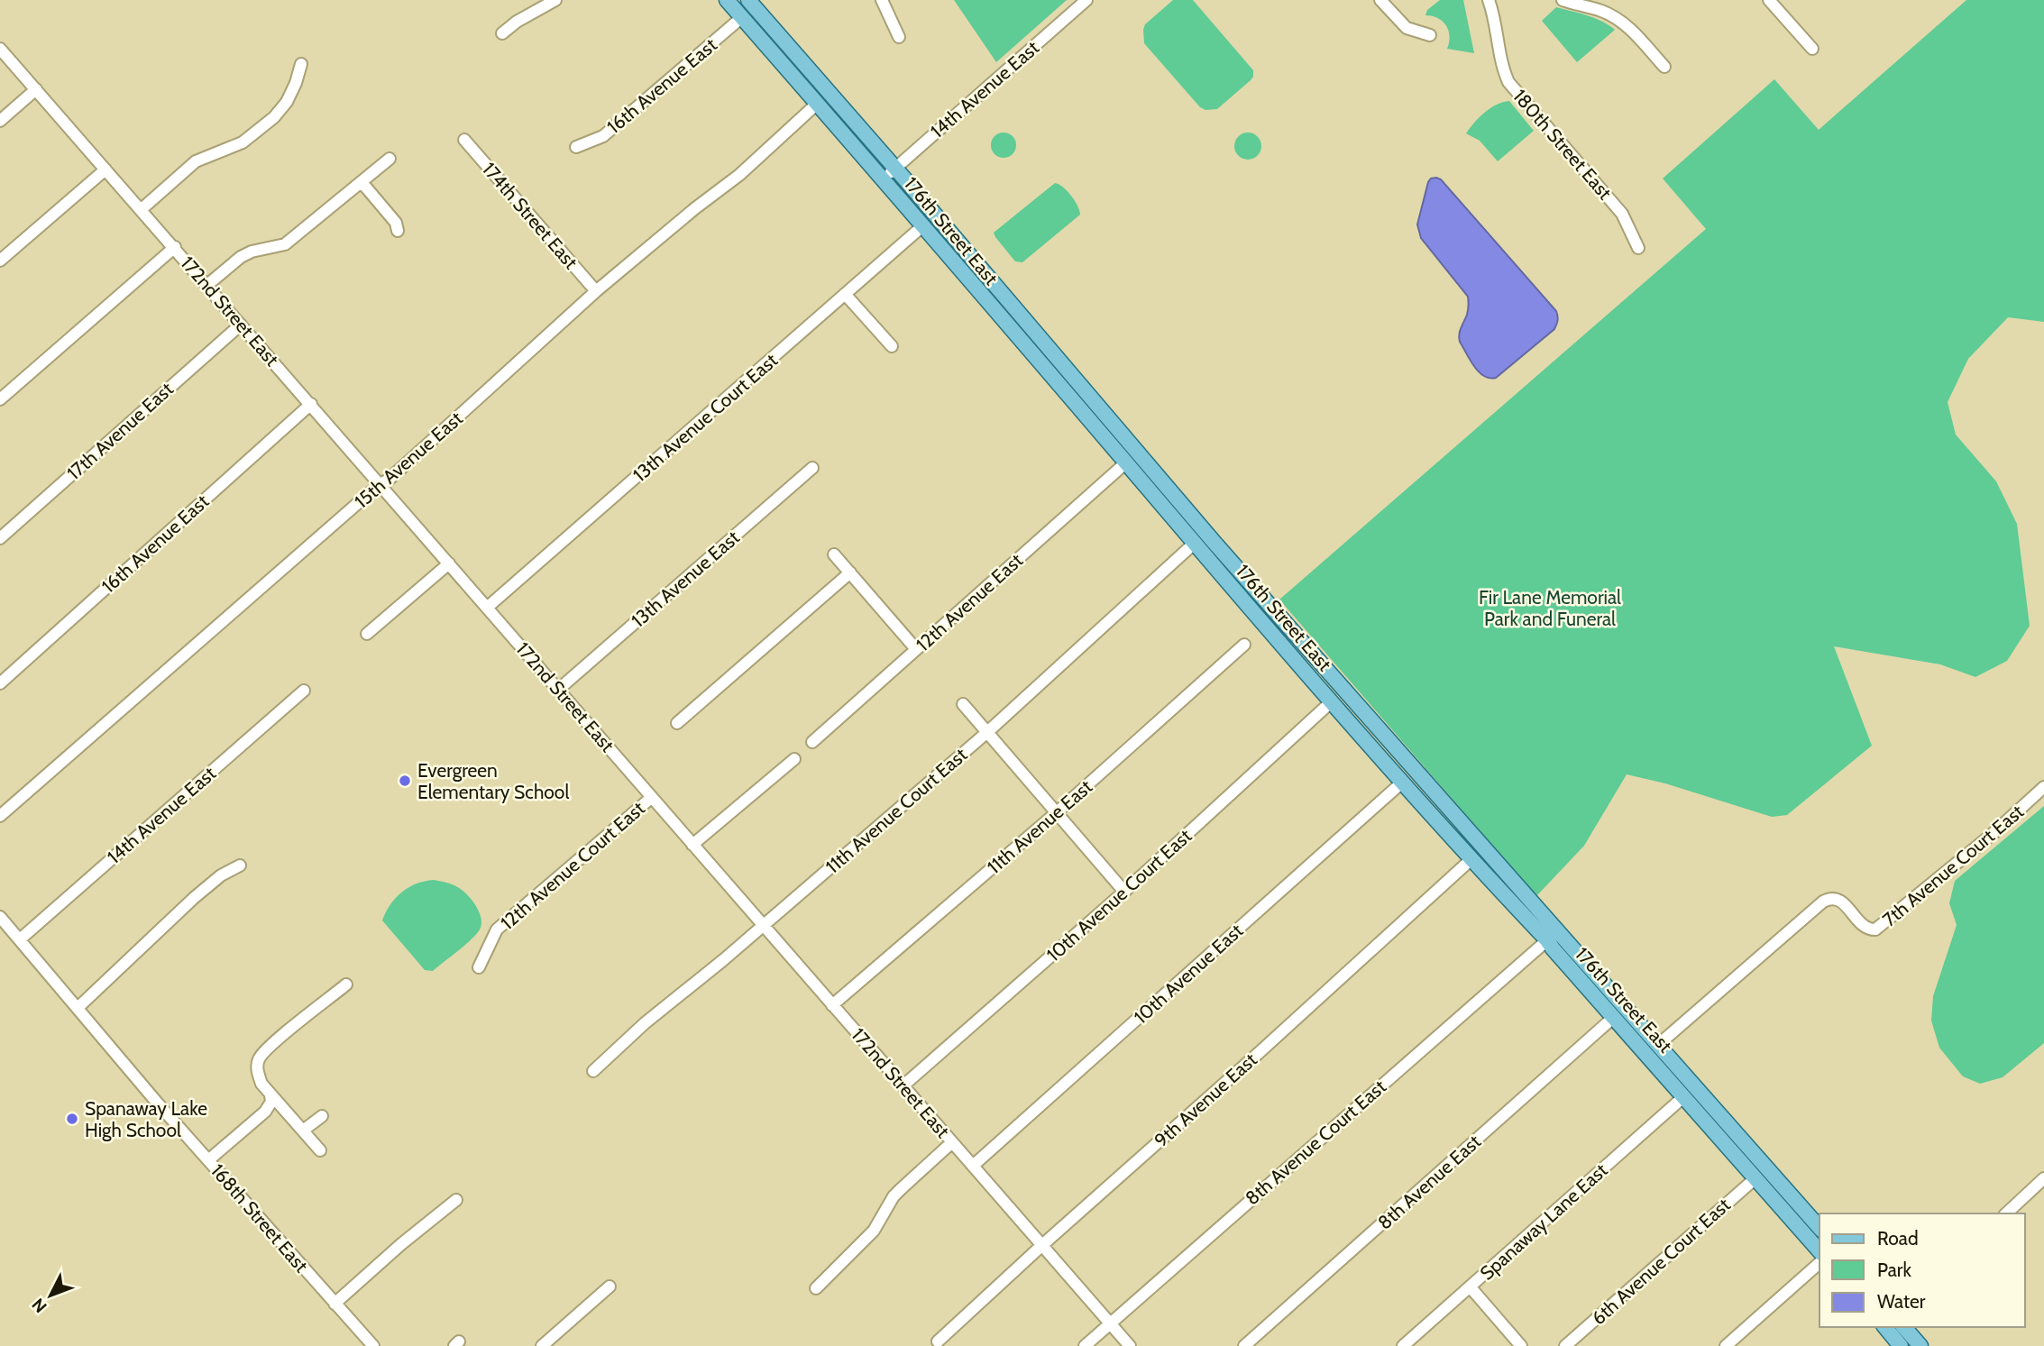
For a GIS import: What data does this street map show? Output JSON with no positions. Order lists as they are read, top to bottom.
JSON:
{
  "streets": {
    "main road": ["176th Street East"],
    "street": [
      "16th Avenue East",
      "14th Avenue East",
      "180th Street East",
      "174th Street East",
      "172nd Street East",
      "13th Avenue Court East",
      "17th Avenue East",
      "15th Avenue East",
      "13th Avenue East",
      "12th Avenue East",
      "11th Avenue Court East",
      "11th Avenue East",
      "12th Avenue Court East",
      "7th Avenue Court East",
      "10th Avenue Court East",
      "10th Avenue East",
      "9th Avenue East",
      "8th Avenue Court East",
      "8th Avenue East",
      "168th Street East",
      "Spanaway Lane East",
      "6th Avenue Court East"
    ]
  },
  "crossings": [
    ["16th Avenue East", "176th Street East"],
    ["16th Avenue East", "172nd Street East"],
    ["14th Avenue East", "176th Street East"],
    ["14th Avenue East", "168th Street East"],
    ["174th Street East", "15th Avenue East"],
    ["176th Street East", "13th Avenue Court East"],
    ["176th Street East", "15th Avenue East"],
    ["176th Street East", "12th Avenue East"],
    ["176th Street East", "11th Avenue Court East"],
    ["176th Street East", "7th Avenue Court East"],
    ["176th Street East", "10th Avenue Court East"],
    ["176th Street East", "10th Avenue East"],
    ["176th Street East", "9th Avenue East"],
    ["176th Street East", "8th Avenue Court East"],
    ["176th Street East", "8th Avenue East"],
    ["176th Street East", "Spanaway Lane East"],
    ["176th Street East", "6th Avenue Court East"],
    ["172nd Street East", "13th Avenue Court East"],
    ["172nd Street East", "17th Avenue East"],
    ["172nd Street East", "15th Avenue East"],
    ["172nd Street East", "13th Avenue East"],
    ["172nd Street East", "11th Avenue Court East"],
    ["172nd Street East", "11th Avenue East"],
    ["172nd Street East", "12th Avenue Court East"],
    ["172nd Street East", "10th Avenue Court East"],
    ["172nd Street East", "10th Avenue East"],
    ["172nd Street East", "9th Avenue East"],
    ["172nd Street East", "8th Avenue Court East"]
  ],
  "parks": ["Fir Lane Memorial Park and Funeral"],
  "places": ["Evergreen Elementary School", "Spanaway Lake High School"],
  "legend": ["Road", "Park", "Water"],
  "north": "bottom left"
}
